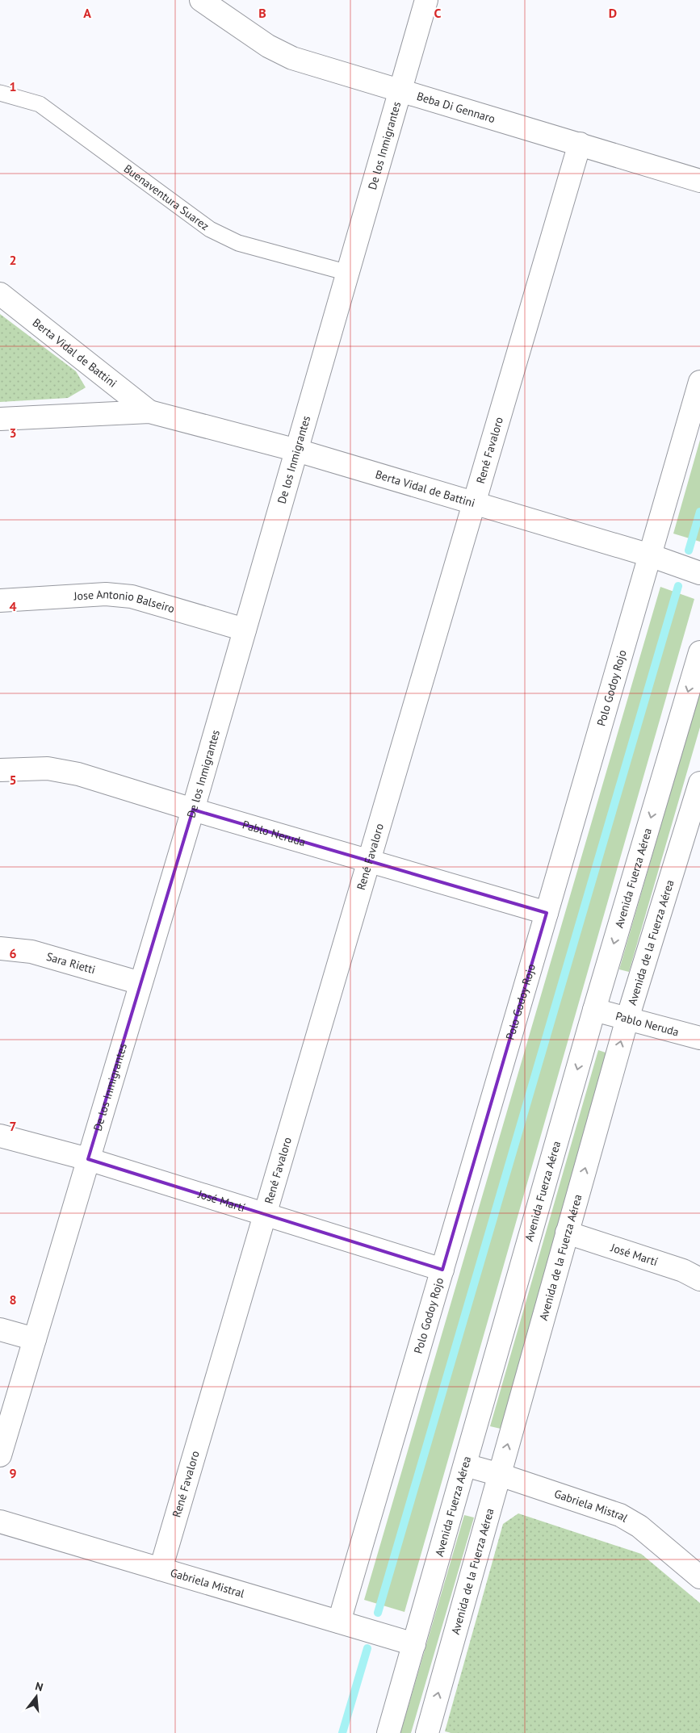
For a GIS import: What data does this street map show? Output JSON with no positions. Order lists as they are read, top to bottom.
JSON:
{
  "streets": {
    "street": [
      "Beba Di Gennaro",
      "De los Inmigrantes",
      "Berta Vidal de Battini",
      "René Favaloro",
      "Jose Antonio Balseiro",
      "Polo Godoy Rojo",
      "Pablo Neruda",
      "Avenida Fuerza Aérea",
      "Avenida de la Fuerza Aérea",
      "Sara Rietti",
      "José Martí",
      "Gabriela Mistral"
    ],
    "lane": ["Buenaventura Suarez"]
  },
  "crossings": [
    ["Beba Di Gennaro", "De los Inmigrantes"],
    ["Beba Di Gennaro", "René Favaloro"],
    ["De los Inmigrantes", "Buenaventura Suarez"],
    ["De los Inmigrantes", "Berta Vidal de Battini"],
    ["De los Inmigrantes", "Jose Antonio Balseiro"],
    ["De los Inmigrantes", "Pablo Neruda"],
    ["De los Inmigrantes", "Sara Rietti"],
    ["De los Inmigrantes", "José Martí"],
    ["Berta Vidal de Battini", "René Favaloro"],
    ["Berta Vidal de Battini", "Polo Godoy Rojo"],
    ["René Favaloro", "Pablo Neruda"],
    ["René Favaloro", "José Martí"],
    ["René Favaloro", "Gabriela Mistral"],
    ["Polo Godoy Rojo", "Pablo Neruda"],
    ["Polo Godoy Rojo", "José Martí"],
    ["Polo Godoy Rojo", "Gabriela Mistral"],
    ["Pablo Neruda", "Avenida Fuerza Aérea"],
    ["Pablo Neruda", "Avenida de la Fuerza Aérea"],
    ["Avenida Fuerza Aérea", "Gabriela Mistral"],
    ["Avenida de la Fuerza Aérea", "José Martí"],
    ["Avenida de la Fuerza Aérea", "Gabriela Mistral"]
  ],
  "one_way": ["Avenida Fuerza Aérea", "Avenida de la Fuerza Aérea"],
  "north": "top",
  "grid": {
    "columns": [
      "A",
      "B",
      "C",
      "D"
    ],
    "rows": [
      "1",
      "2",
      "3",
      "4",
      "5",
      "6",
      "7",
      "8",
      "9"
    ]
  }
}
